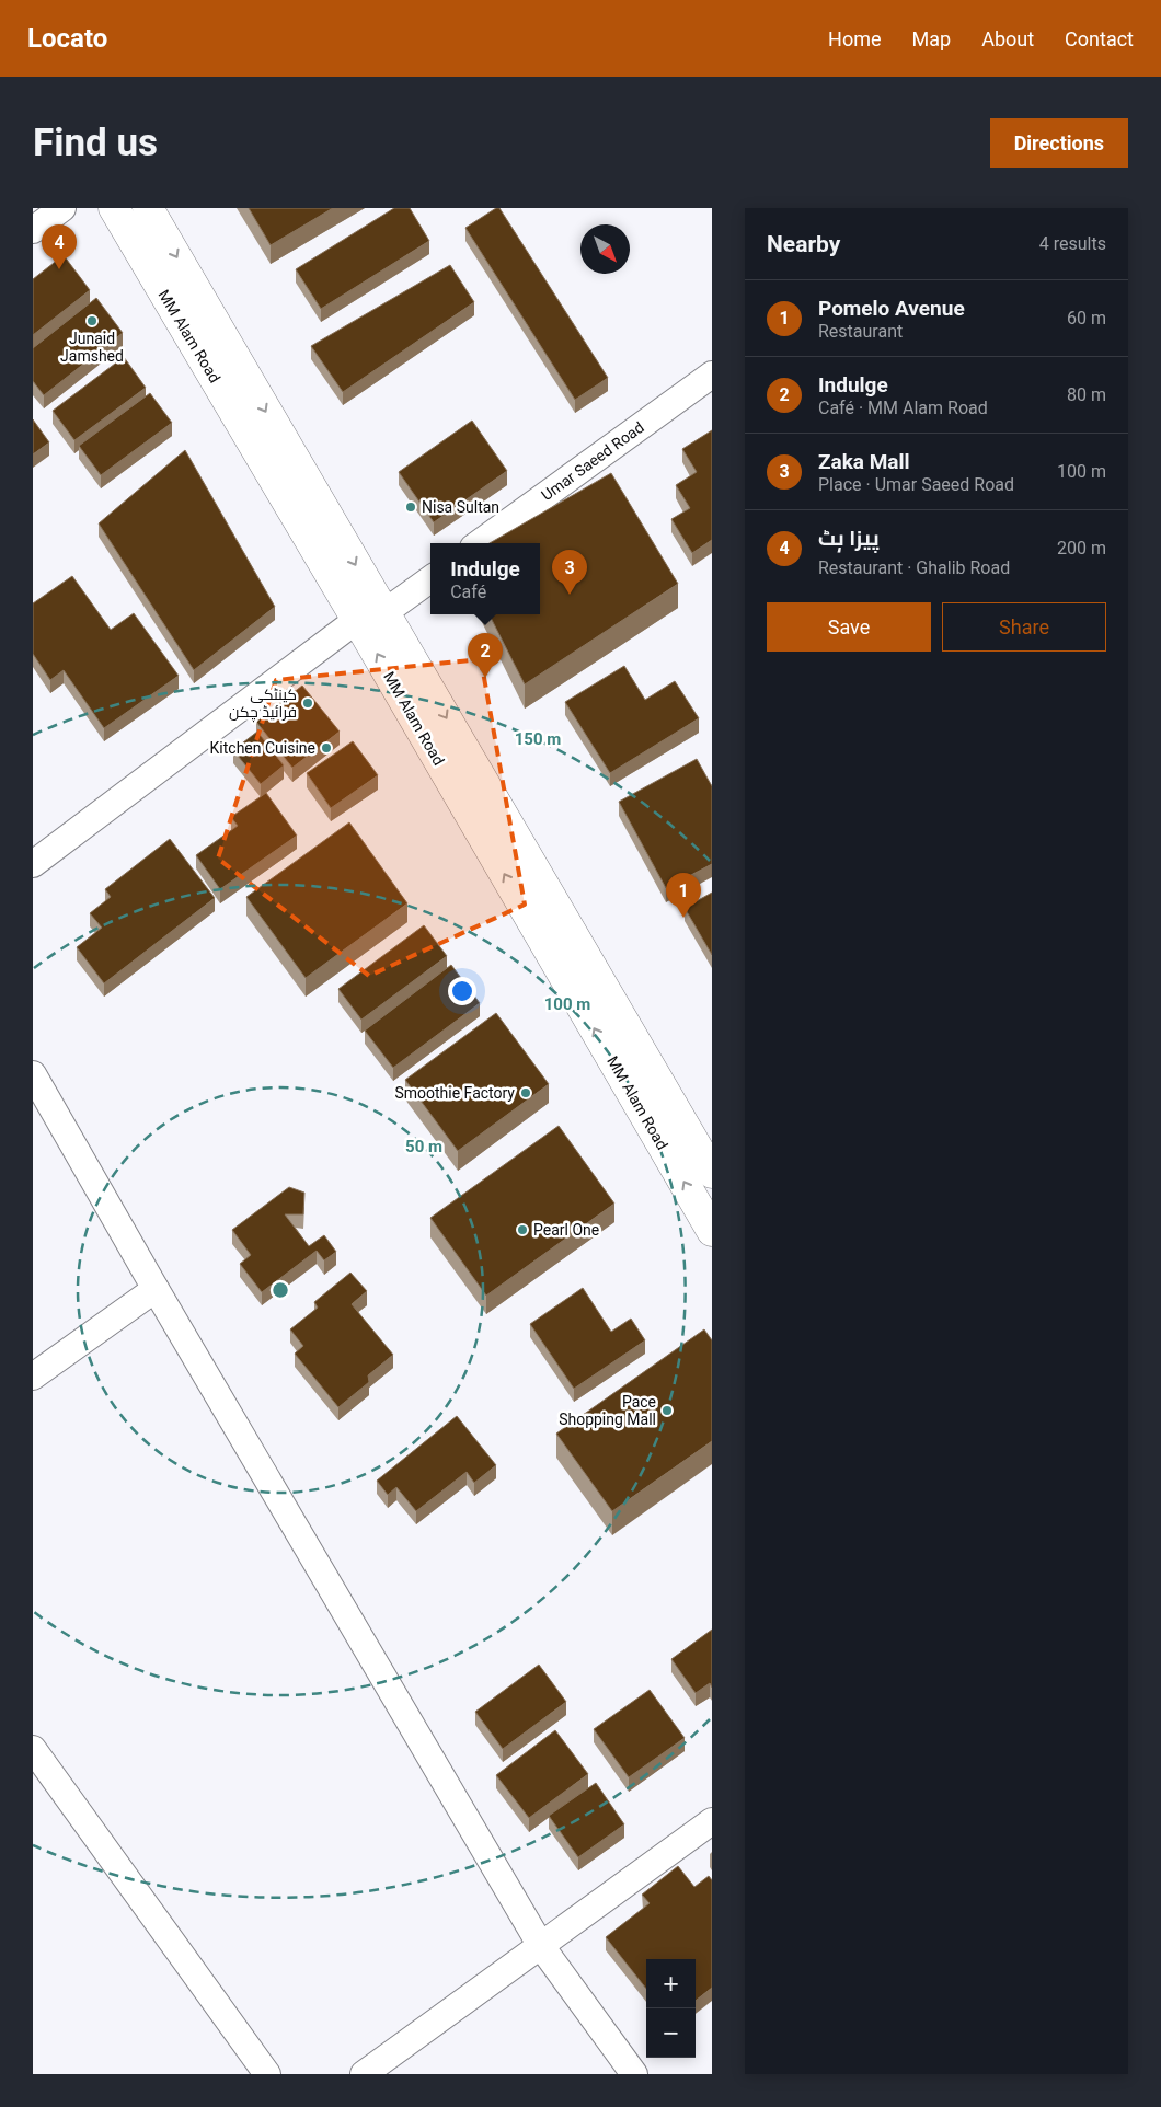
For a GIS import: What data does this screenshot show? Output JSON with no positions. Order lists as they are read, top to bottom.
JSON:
{
  "streets": {
    "street": ["MM Alam Road", "Umar Saeed Road"]
  },
  "places": [
    "Junaid Jamshed",
    "Nisa Sultan",
    "کینٹکی فرائیڈ چکن",
    "Kitchen Cuisine",
    "Smoothie Factory",
    "Pearl One",
    "Pace Shopping Mall"
  ],
  "north": "bottom right",
  "page": {
    "header": "Locato",
    "nav": [
      "Home",
      "Map",
      "About",
      "Contact"
    ],
    "buttons": [
      "Directions",
      ["Save", "Share"]
    ],
    "title": "Find us",
    "heading": ["Nearby", "4 results"],
    "pins": [
      "4",
      "3",
      "2",
      "1"
    ],
    "list": [
      {
        "mark": "1",
        "name": "Pomelo Avenue",
        "note": "Restaurant",
        "value": "60 m"
      },
      {
        "mark": "2",
        "name": "Indulge",
        "note": "Café · MM Alam Road",
        "value": "80 m"
      },
      {
        "mark": "3",
        "name": "Zaka Mall",
        "note": "Place · Umar Saeed Road",
        "value": "100 m"
      },
      {
        "mark": "4",
        "name": "پیزا ہٹ",
        "note": "Restaurant · Ghalib Road",
        "value": "200 m"
      }
    ],
    "popup": ["Indulge", "Café"],
    "map_buttons": ["+", "−"]
  },
  "rings": ["150 m", "100 m", "50 m"]
}
